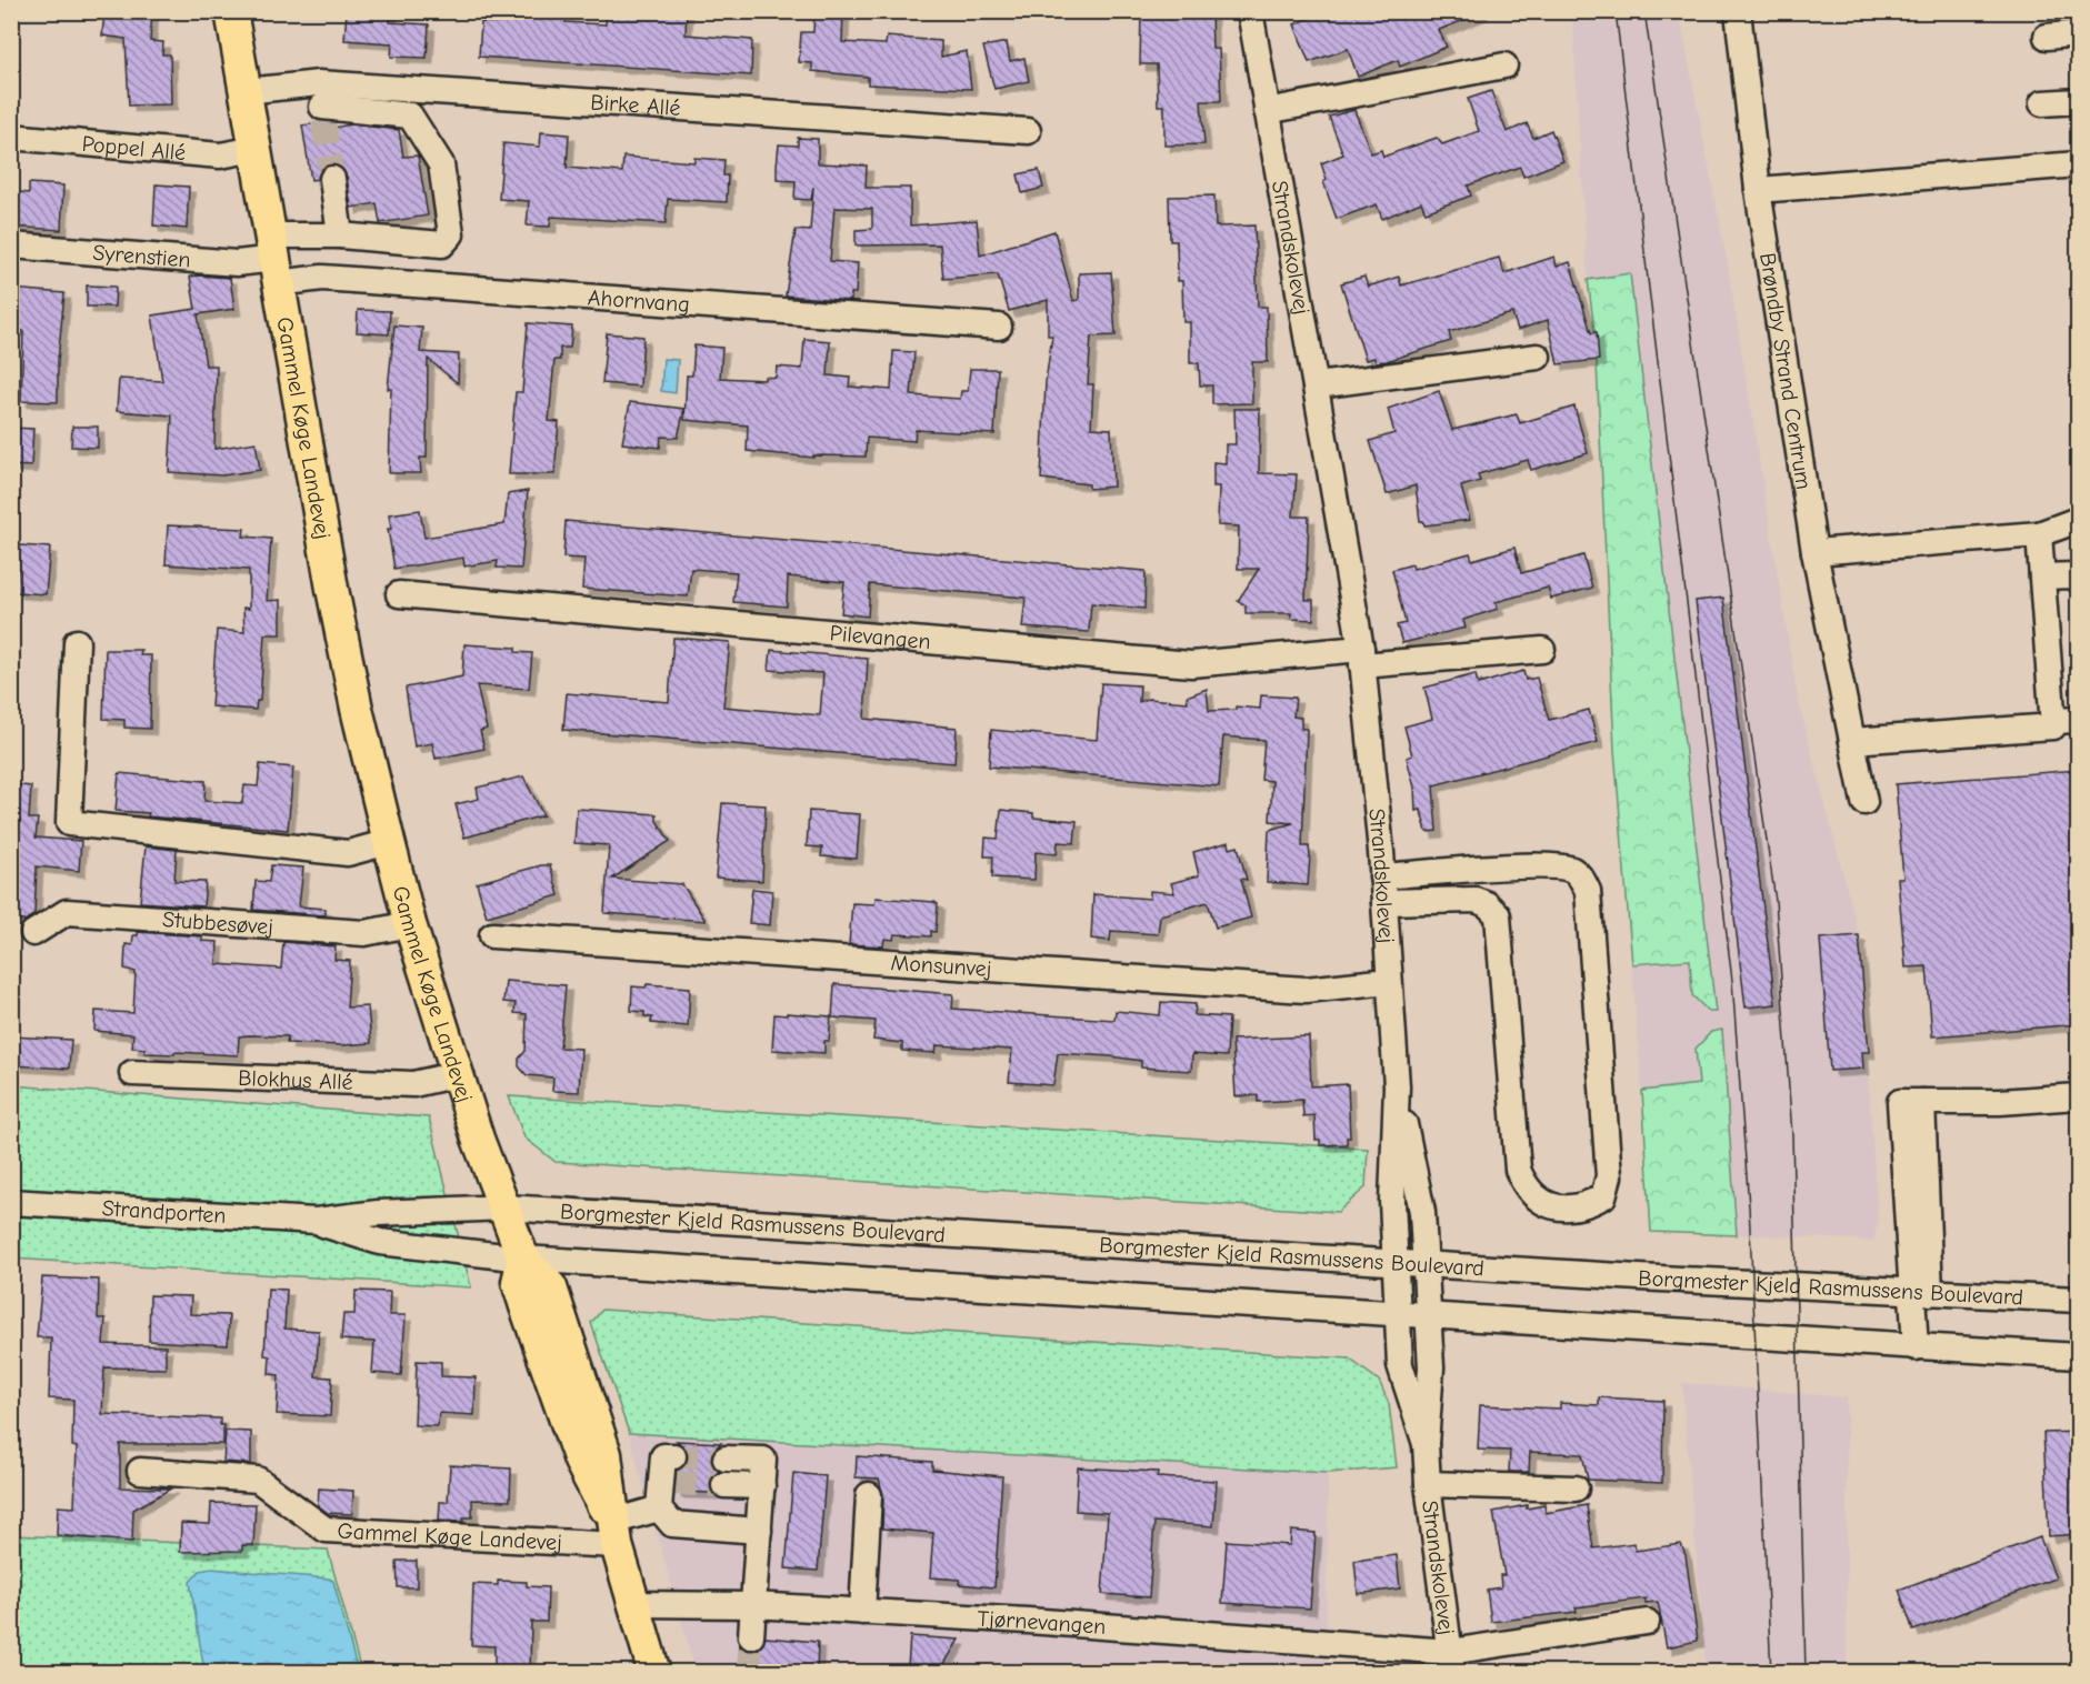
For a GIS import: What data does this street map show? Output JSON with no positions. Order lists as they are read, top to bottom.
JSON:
{
  "streets": {
    "main road": ["Gammel Køge Landevej"],
    "street": [
      "Birke Allé",
      "Poppel Allé",
      "Strandskolevej",
      "Syrenstien",
      "Ahornvang",
      "Brøndby Strand Centrum",
      "Pilevangen",
      "Stubbesøvej",
      "Monsunvej",
      "Blokhus Allé",
      "Strandporten",
      "Borgmester Kjeld Rasmussens Boulevard",
      "Tjørnevangen"
    ]
  },
  "crossings": [
    ["Birke Allé", "Gammel Køge Landevej"],
    ["Poppel Allé", "Gammel Køge Landevej"],
    ["Strandskolevej", "Pilevangen"],
    ["Strandskolevej", "Monsunvej"],
    ["Strandskolevej", "Borgmester Kjeld Rasmussens Boulevard"],
    ["Strandskolevej", "Tjørnevangen"],
    ["Syrenstien", "Ahornvang"],
    ["Syrenstien", "Gammel Køge Landevej"],
    ["Ahornvang", "Gammel Køge Landevej"],
    ["Gammel Køge Landevej", "Stubbesøvej"],
    ["Gammel Køge Landevej", "Blokhus Allé"],
    ["Gammel Køge Landevej", "Strandporten"],
    ["Gammel Køge Landevej", "Borgmester Kjeld Rasmussens Boulevard"],
    ["Gammel Køge Landevej", "Tjørnevangen"],
    ["Strandporten", "Borgmester Kjeld Rasmussens Boulevard"]
  ]
}
